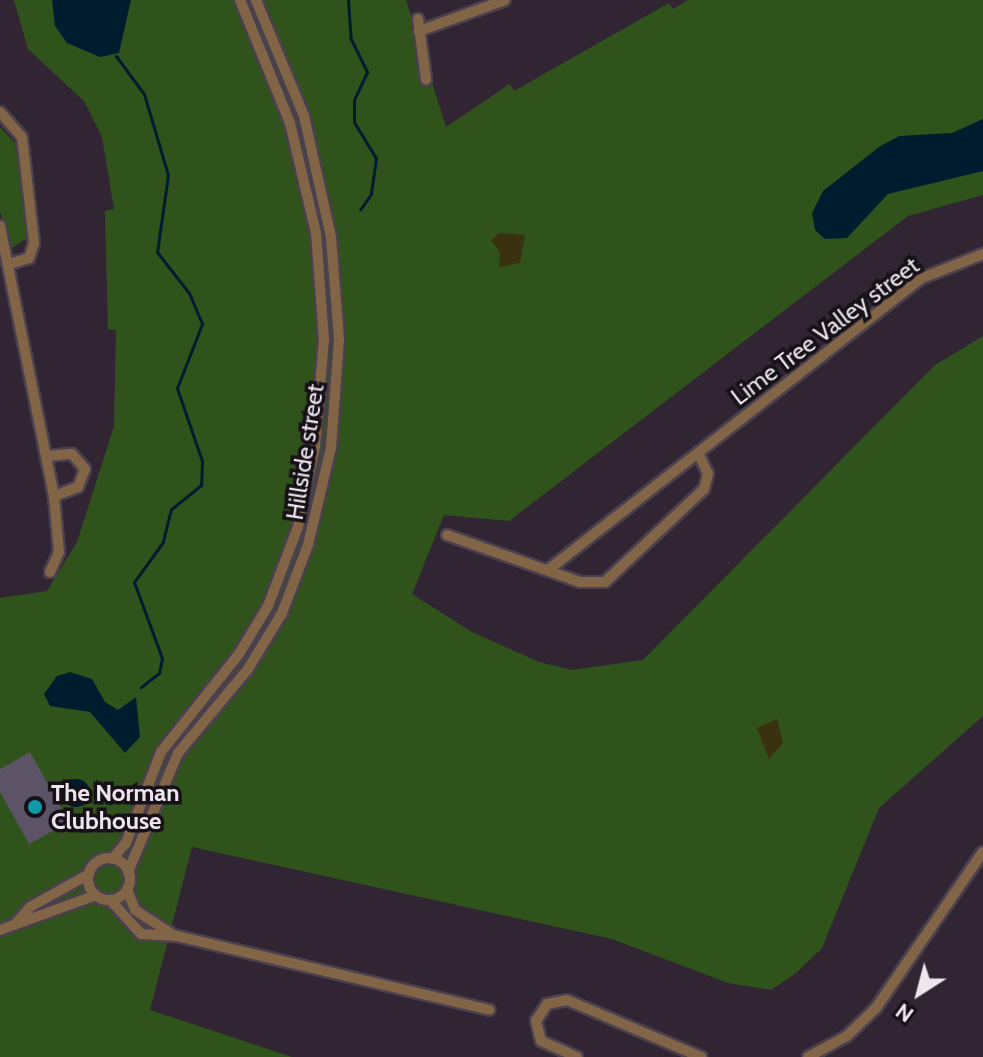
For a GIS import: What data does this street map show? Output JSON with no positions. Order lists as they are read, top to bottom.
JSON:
{
  "streets": {
    "street": ["Lime Tree Valley street", "Hillside street"]
  },
  "places": ["The Norman Clubhouse"],
  "north": "bottom left"
}
